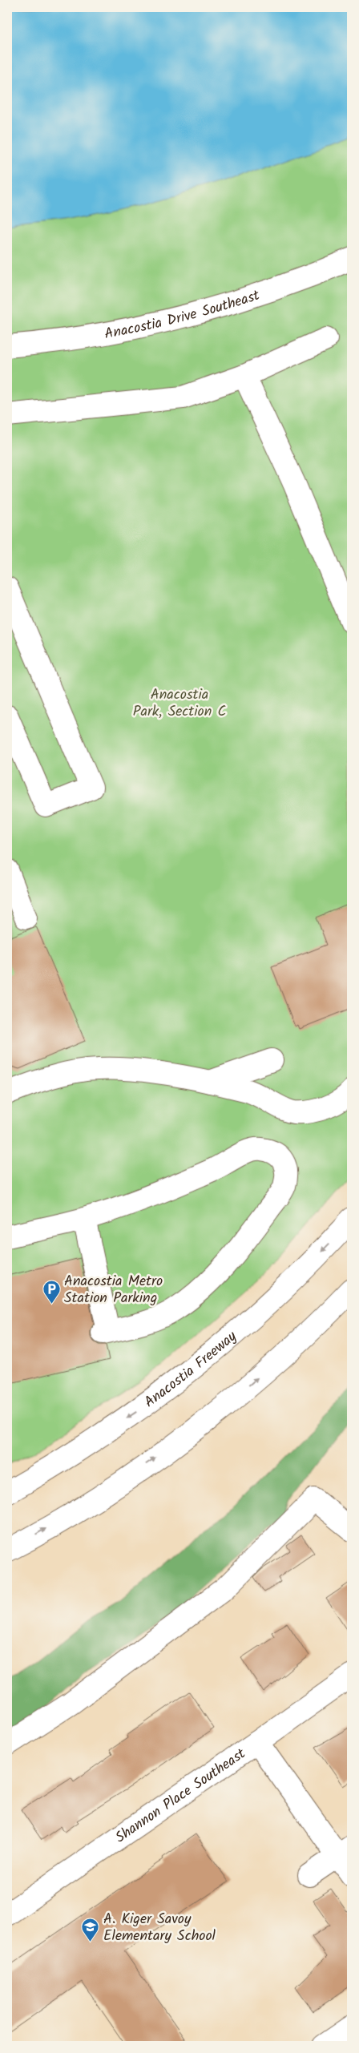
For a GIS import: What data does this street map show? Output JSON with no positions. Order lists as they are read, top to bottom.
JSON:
{
  "streets": {
    "main road": ["Anacostia Drive Southeast", "Anacostia Freeway", "Shannon Place Southeast"]
  },
  "parks": ["Anacostia Park, Section C"],
  "places": {
    "parking": ["Anacostia Metro Station Parking"],
    "school or university": ["A. Kiger Savoy Elementary School"]
  }
}
